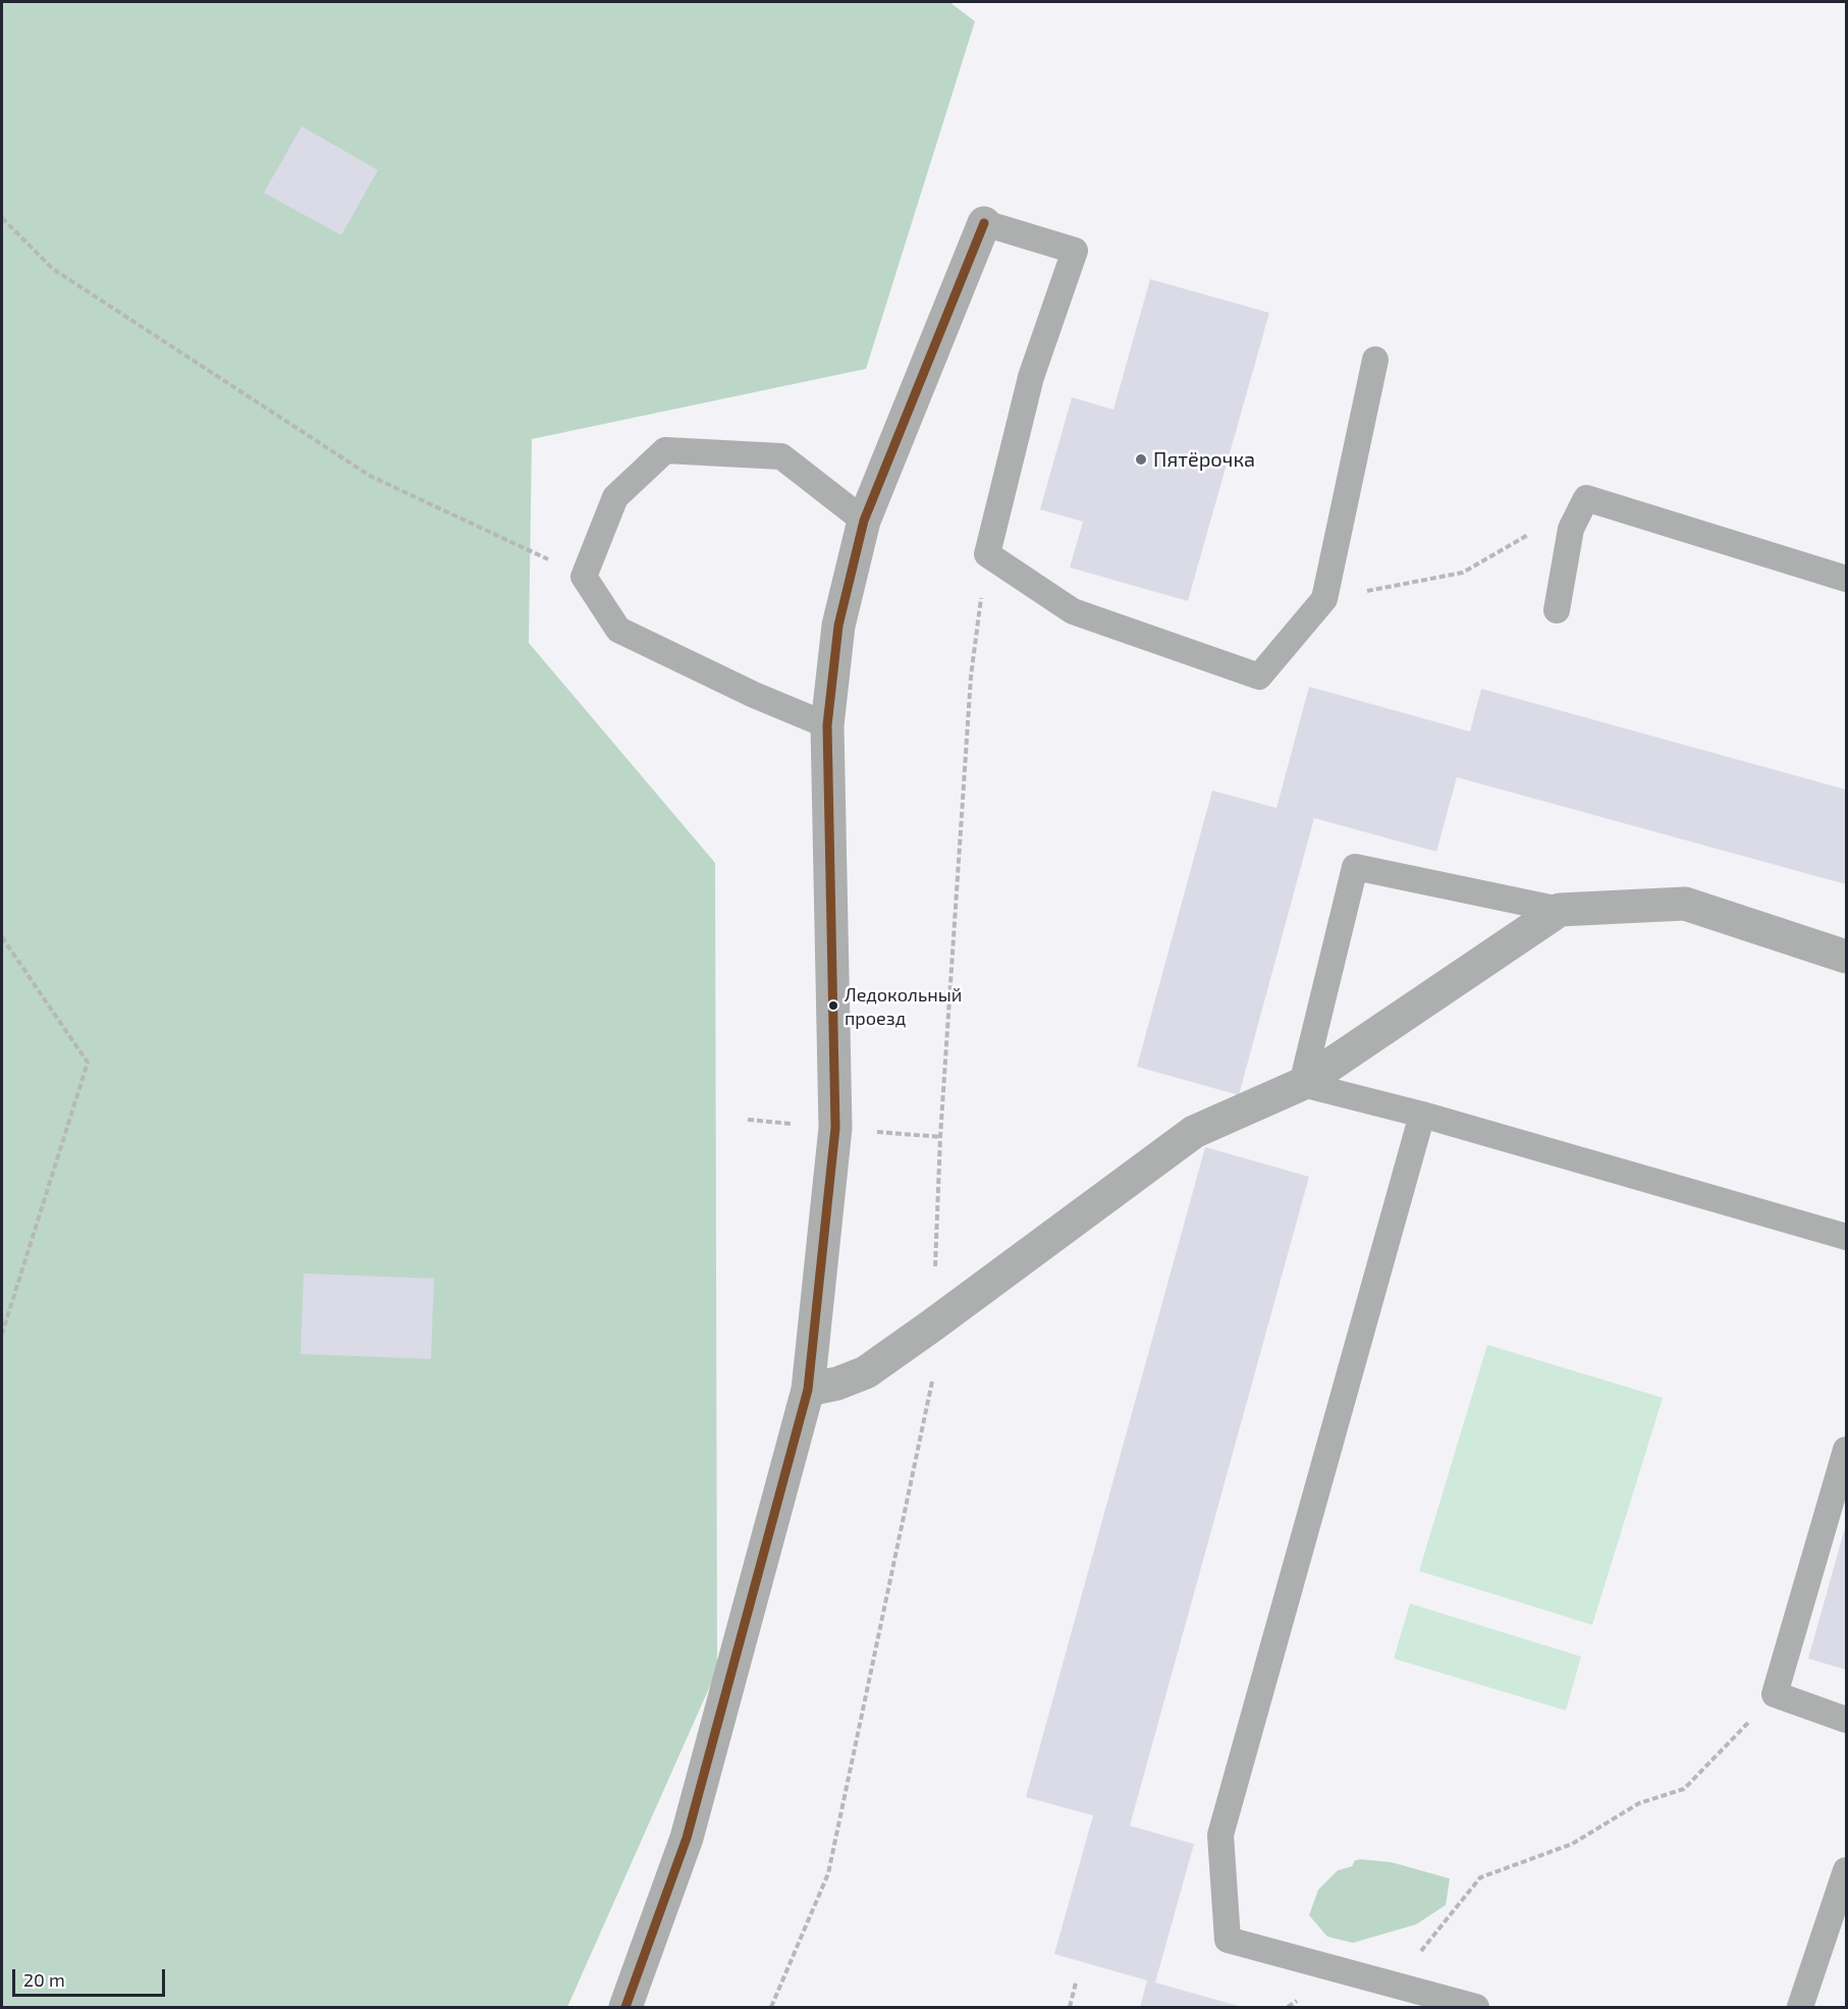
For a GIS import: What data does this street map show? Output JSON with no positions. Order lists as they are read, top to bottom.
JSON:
{
  "places": ["Пятёрочка", "Ледокольный проезд"],
  "scale_bar": "20 m"
}
